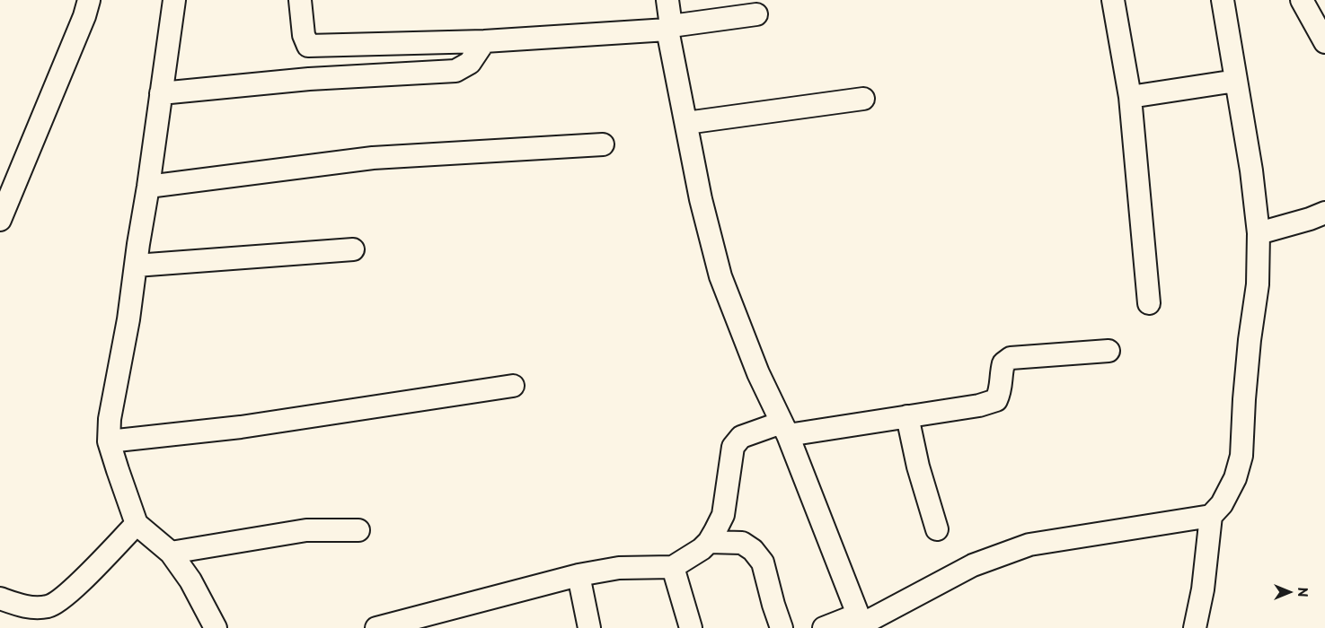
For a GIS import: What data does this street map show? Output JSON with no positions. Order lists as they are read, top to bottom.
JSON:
{
  "north": "right"
}
